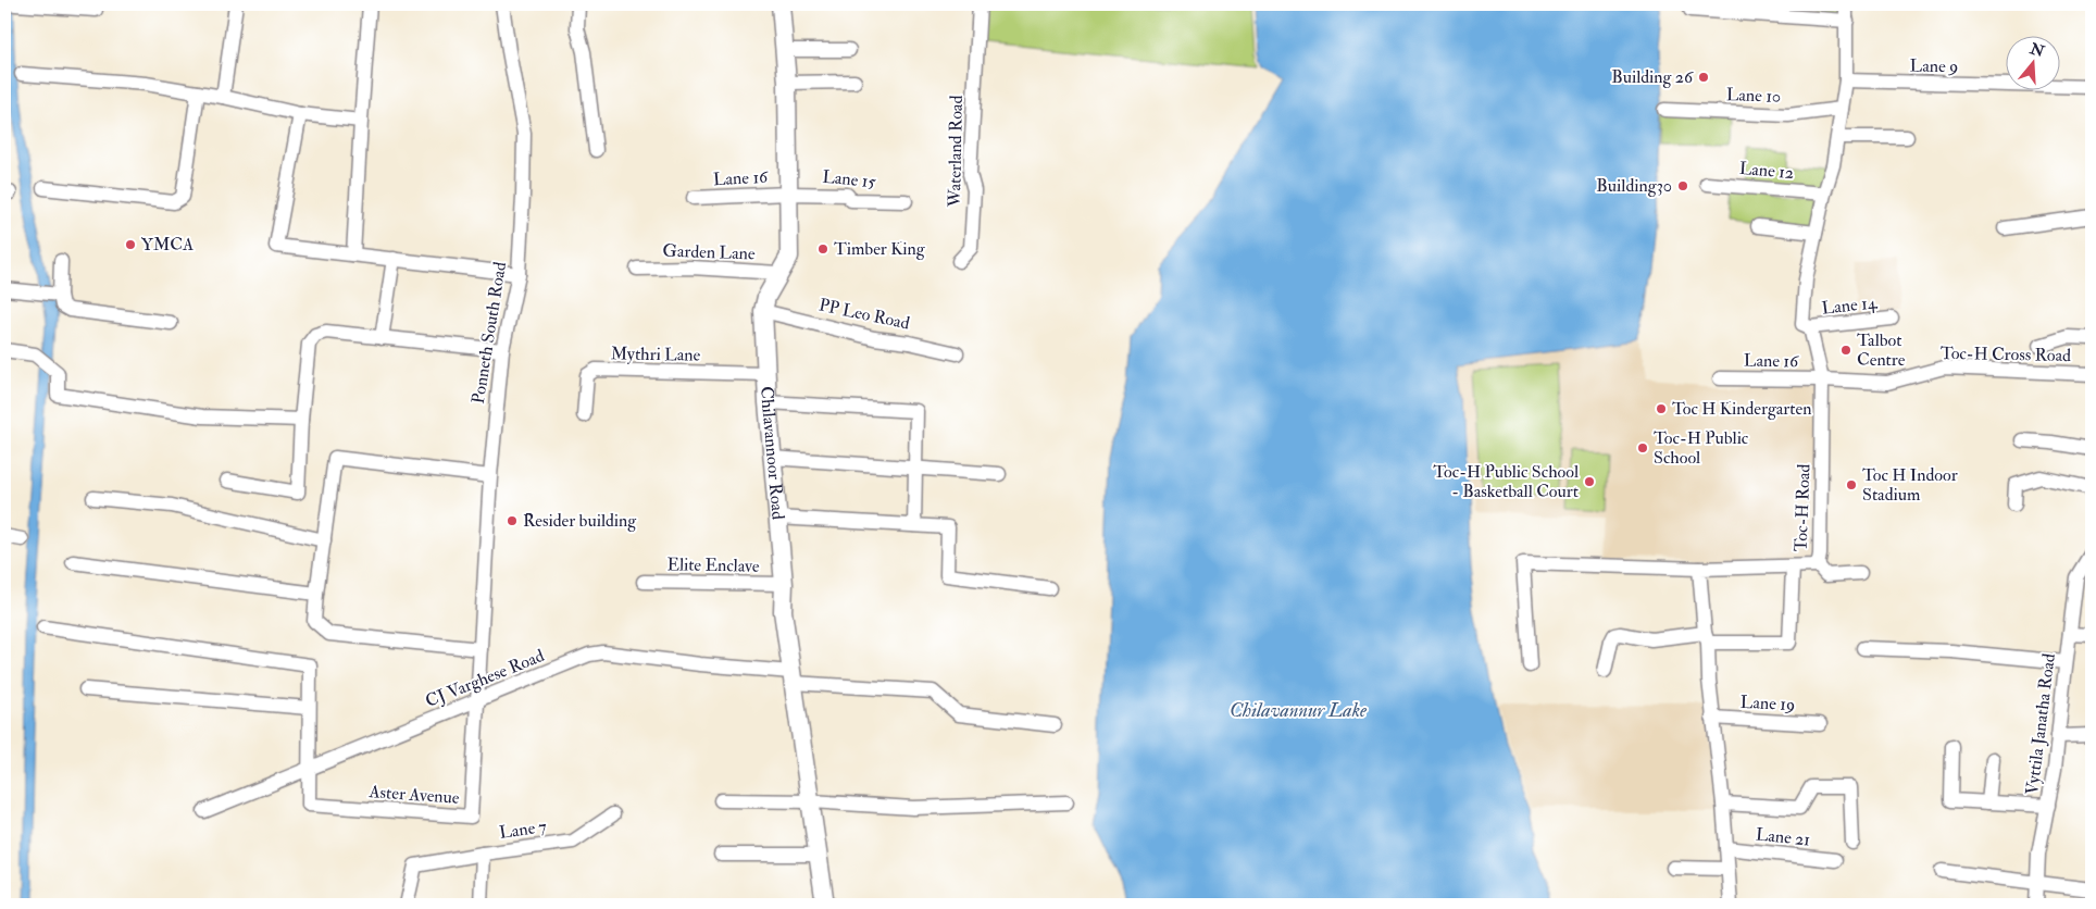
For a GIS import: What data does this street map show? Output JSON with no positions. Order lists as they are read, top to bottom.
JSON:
{
  "streets": {
    "street": [
      "Lane 9",
      "Lane 10",
      "Waterland Road",
      "Lane 12",
      "Lane 16",
      "Lane 15",
      "Garden Lane",
      "Lane 14",
      "PP Leo Road",
      "Ponneth South Road",
      "Mythri Lane",
      "Toc-H Cross Road",
      "Chilavannoor Road",
      "Toc-H Road",
      "Elite Enclave",
      "CJ Varghese Road",
      "Lane 19",
      "Vyttila Janatha Road",
      "Aster Avenue",
      "Lane 7",
      "Lane 21"
    ]
  },
  "crossings": [
    ["Lane 9", "Toc-H Road"],
    ["Lane 10", "Toc-H Road"],
    ["Lane 12", "Toc-H Road"],
    ["Lane 16", "Lane 15"],
    ["Lane 16", "Toc-H Cross Road"],
    ["Lane 16", "Chilavannoor Road"],
    ["Lane 16", "Toc-H Road"],
    ["Lane 15", "Chilavannoor Road"],
    ["Garden Lane", "Chilavannoor Road"],
    ["Lane 14", "Toc-H Road"],
    ["PP Leo Road", "Chilavannoor Road"],
    ["Ponneth South Road", "CJ Varghese Road"],
    ["Ponneth South Road", "Aster Avenue"],
    ["Mythri Lane", "Chilavannoor Road"],
    ["Toc-H Cross Road", "Toc-H Road"],
    ["Chilavannoor Road", "Elite Enclave"],
    ["Chilavannoor Road", "CJ Varghese Road"],
    ["CJ Varghese Road", "Aster Avenue"]
  ],
  "water": ["Chilavannur Lake"],
  "places": [
    "Building 26",
    "Building30",
    "YMCA",
    "Timber King",
    "Talbot Centre",
    "Toc H Kindergarten",
    "Toc-H Public School",
    "Toc-H Public School - Basketball Court",
    "Toc H Indoor Stadium",
    "Resider building"
  ],
  "north": "top"
}
